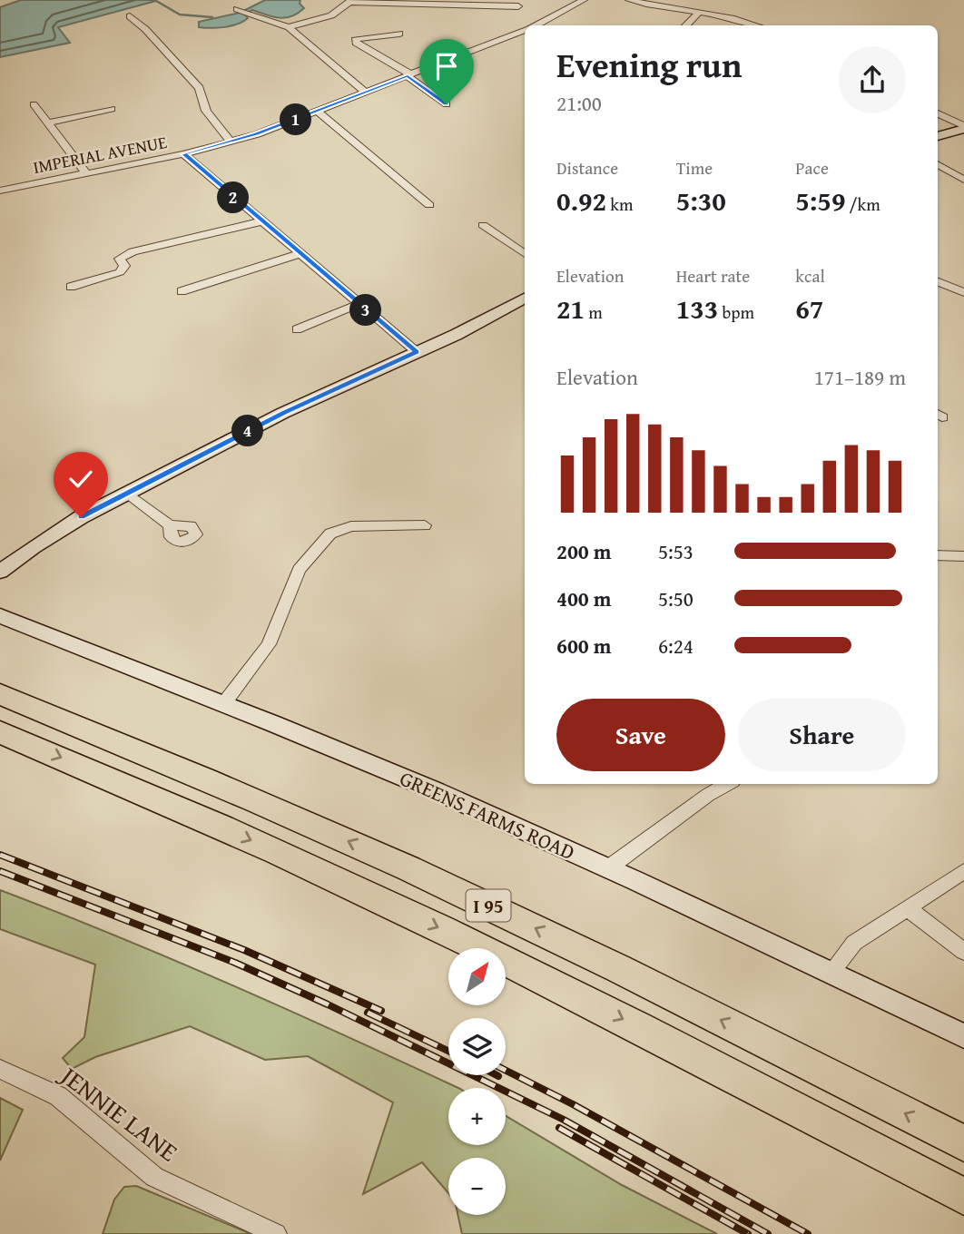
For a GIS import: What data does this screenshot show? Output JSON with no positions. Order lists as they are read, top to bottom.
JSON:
{
  "streets": {
    "highway": ["I 95"],
    "main road": ["GREENS FARMS ROAD"],
    "street": ["IMPERIAL AVENUE", "JENNIE LANE"]
  },
  "north": "top right",
  "page": {
    "heading": ["Evening run", "21:00"],
    "pins": [
      "1",
      "2",
      "3",
      "4"
    ],
    "stats": [
      ["Distance", "0.92 km"],
      ["Time", "5:30"],
      ["Pace", "5:59 /km"],
      ["Elevation", "21 m"],
      ["Heart rate", "133 bpm"],
      ["kcal", "67"]
    ],
    "chart": ["Elevation", "171–189 m"],
    "list": [
      {
        "name": "200 m",
        "note": "5:53"
      },
      {
        "name": "400 m",
        "note": "5:50"
      },
      {
        "name": "600 m",
        "note": "6:24"
      }
    ],
    "buttons": ["Save", "Share"],
    "map_buttons": ["+", "−"]
  }
}
